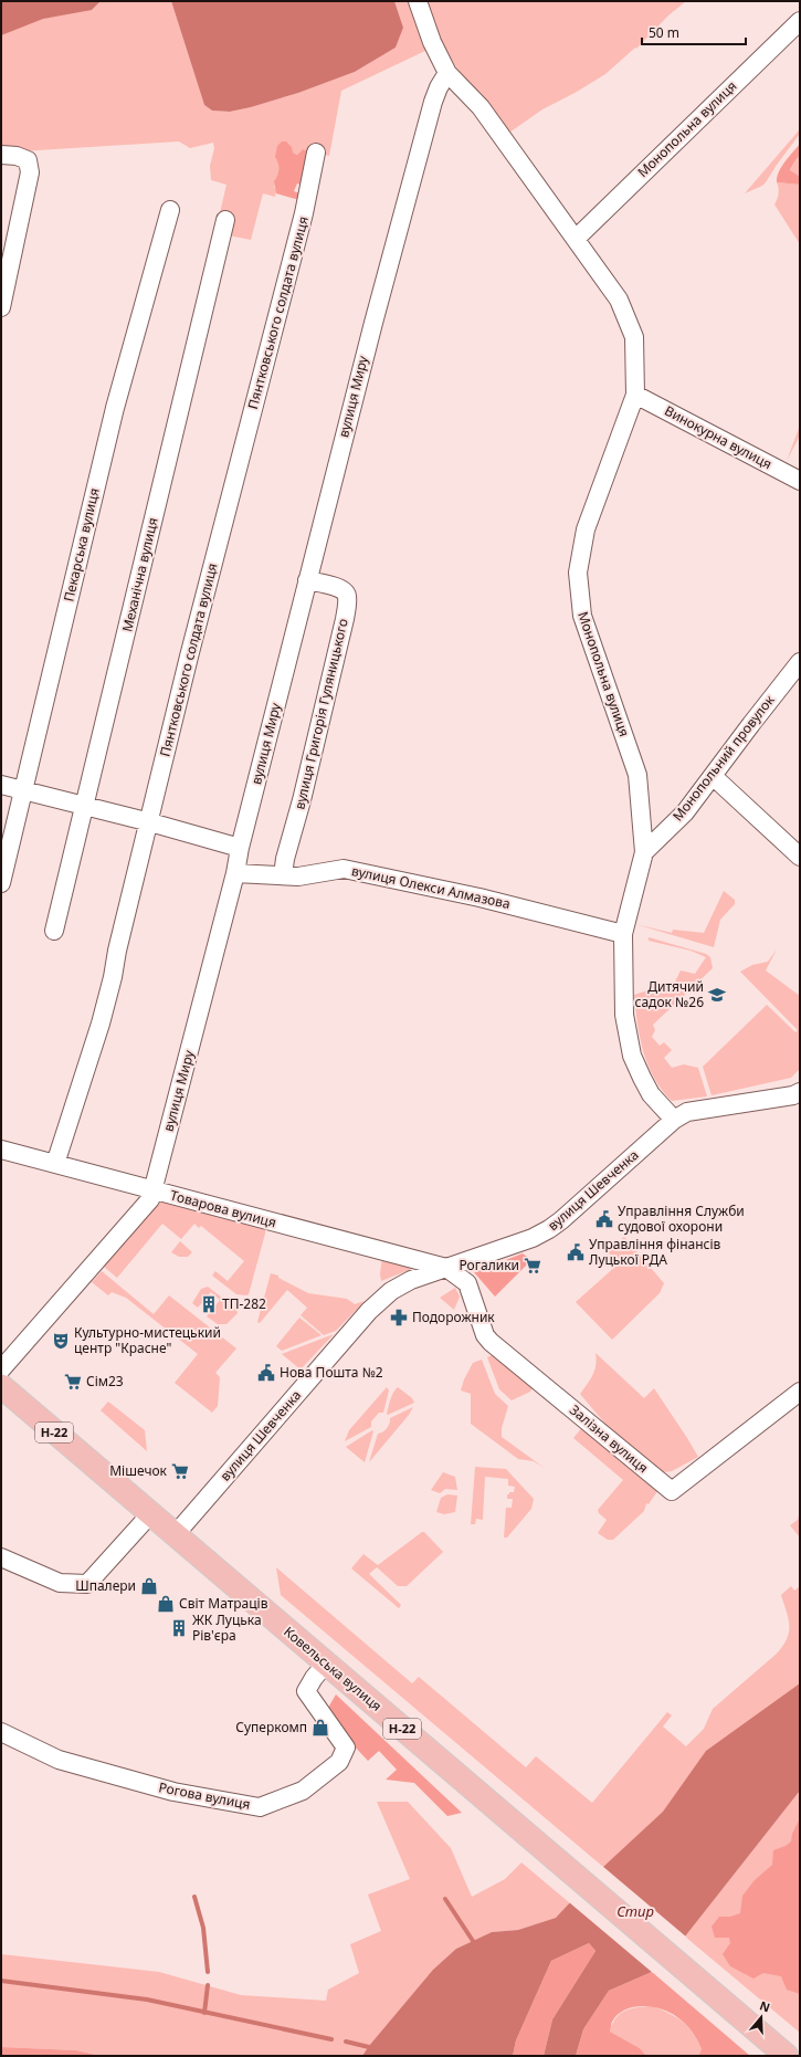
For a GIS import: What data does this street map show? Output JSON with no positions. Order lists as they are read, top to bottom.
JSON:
{
  "streets": {
    "main road": ["Н-22", "Ковельська вулиця"],
    "street": [
      "Монопольна вулиця",
      "Пянтковського солдата вулиця",
      "вулиця Миру",
      "Винокурна вулиця",
      "Пекарська вулиця",
      "Механічна вулиця",
      "вулиця Григорія Гуляницького",
      "Монопольний провулок",
      "вулиця Олекси Алмазова",
      "вулиця Шевченка",
      "Товарова вулиця",
      "Залізна вулиця",
      "Рогова вулиця"
    ]
  },
  "crossings": [
    ["Монопольна вулиця", "вулиця Миру"],
    ["Монопольна вулиця", "Винокурна вулиця"],
    ["Монопольна вулиця", "Монопольний провулок"],
    ["Монопольна вулиця", "вулиця Олекси Алмазова"],
    ["Монопольна вулиця", "вулиця Шевченка"],
    ["Пянтковського солдата вулиця", "Товарова вулиця"],
    ["вулиця Миру", "вулиця Григорія Гуляницького"],
    ["вулиця Миру", "вулиця Олекси Алмазова"],
    ["вулиця Миру", "Товарова вулиця"],
    ["вулиця Григорія Гуляницького", "вулиця Олекси Алмазова"],
    ["вулиця Шевченка", "Товарова вулиця"],
    ["вулиця Шевченка", "Залізна вулиця"],
    ["вулиця Шевченка", "Ковельська вулиця"],
    ["Товарова вулиця", "Залізна вулиця"],
    ["Ковельська вулиця", "Рогова вулиця"]
  ],
  "water": ["Стир"],
  "places": {
    "school or university": ["Дитячий садок №26"],
    "public building": ["Управління Служби судової охорони", "Управління фінансів Луцької РДА", "Нова Пошта №2"],
    "supermarket": ["Рогалики", "Сім23", "Мішечок"],
    "building": ["ТП-282", "ЖК Луцька Рів'єра"],
    "pharmacy": ["Подорожник"],
    "theatre": ["Культурно-мистецький центр \"Красне\""],
    "shop": ["Шпалери", "Світ Матраців", "Суперкомп"]
  },
  "scale_bar": "50 m",
  "north": "top"
}
